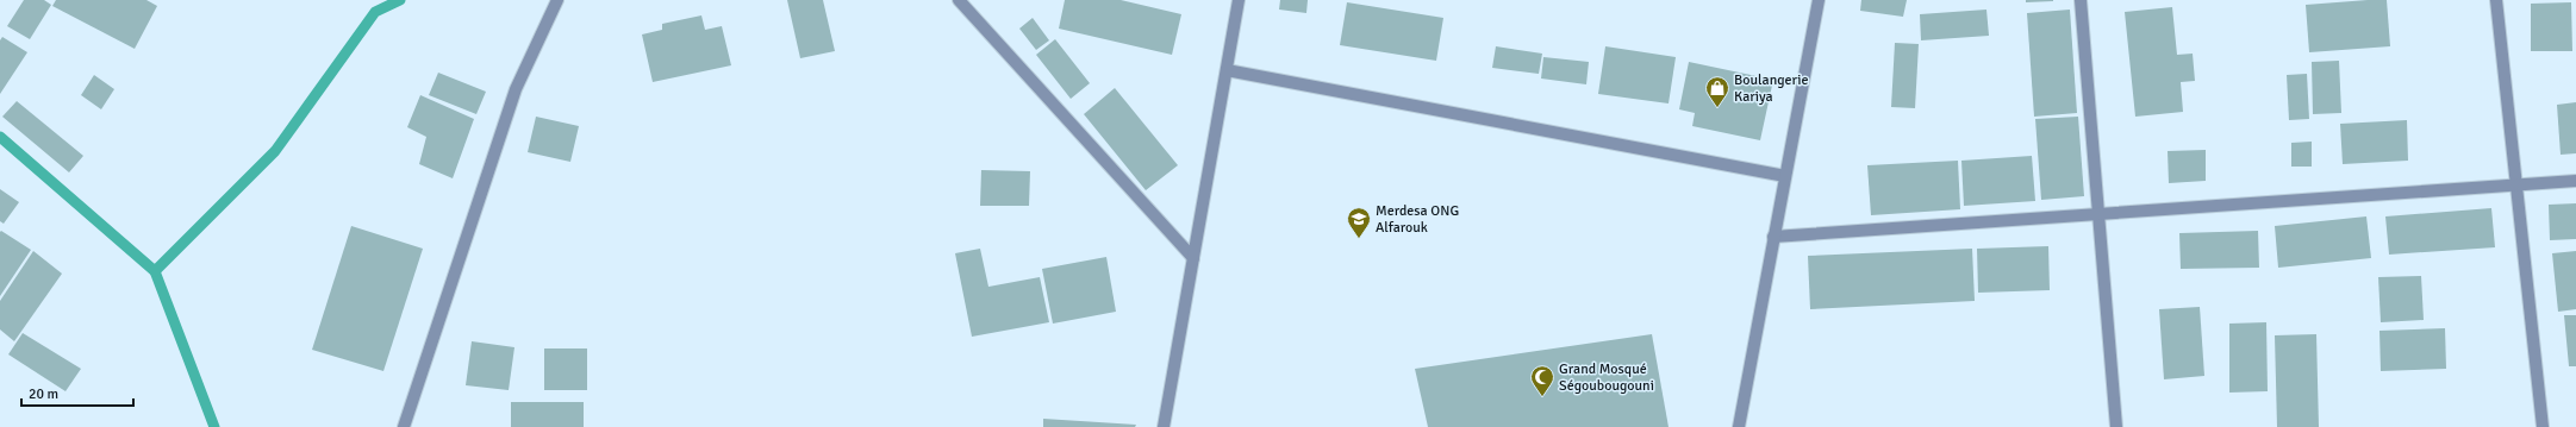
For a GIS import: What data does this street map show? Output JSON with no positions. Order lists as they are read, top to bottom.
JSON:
{
  "places": {
    "shop": ["Boulangerie Kariya"],
    "school or university": ["Merdesa ONG Alfarouk"],
    "mosque": ["Grand Mosqué Ségoubougouni"]
  },
  "scale_bar": "20 m"
}
